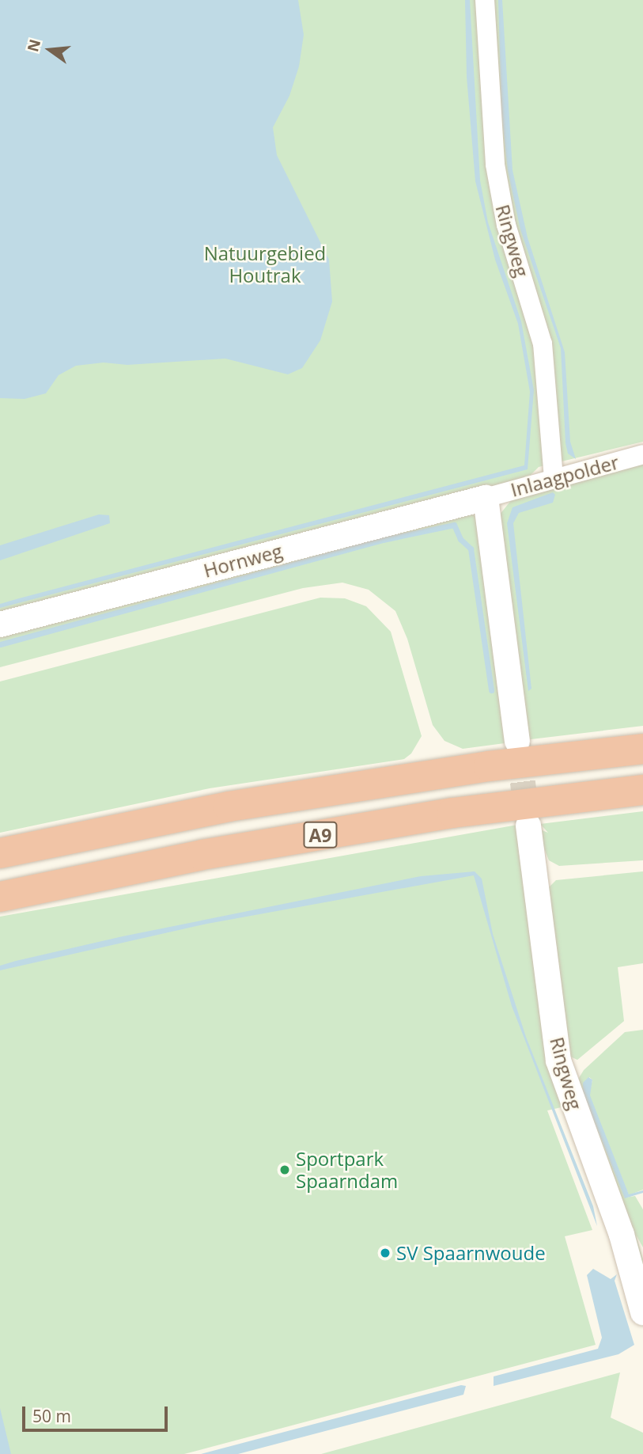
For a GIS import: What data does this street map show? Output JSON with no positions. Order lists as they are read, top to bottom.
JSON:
{
  "streets": {
    "highway": ["A9"],
    "street": ["Ringweg", "Inlaagpolder", "Hornweg"]
  },
  "crossings": [
    ["Ringweg", "Inlaagpolder"],
    ["Inlaagpolder", "Hornweg"]
  ],
  "parks": ["Natuurgebied Houtrak"],
  "places": ["Sportpark Spaarndam", "SV Spaarnwoude"],
  "scale_bar": "50 m",
  "north": "left"
}
